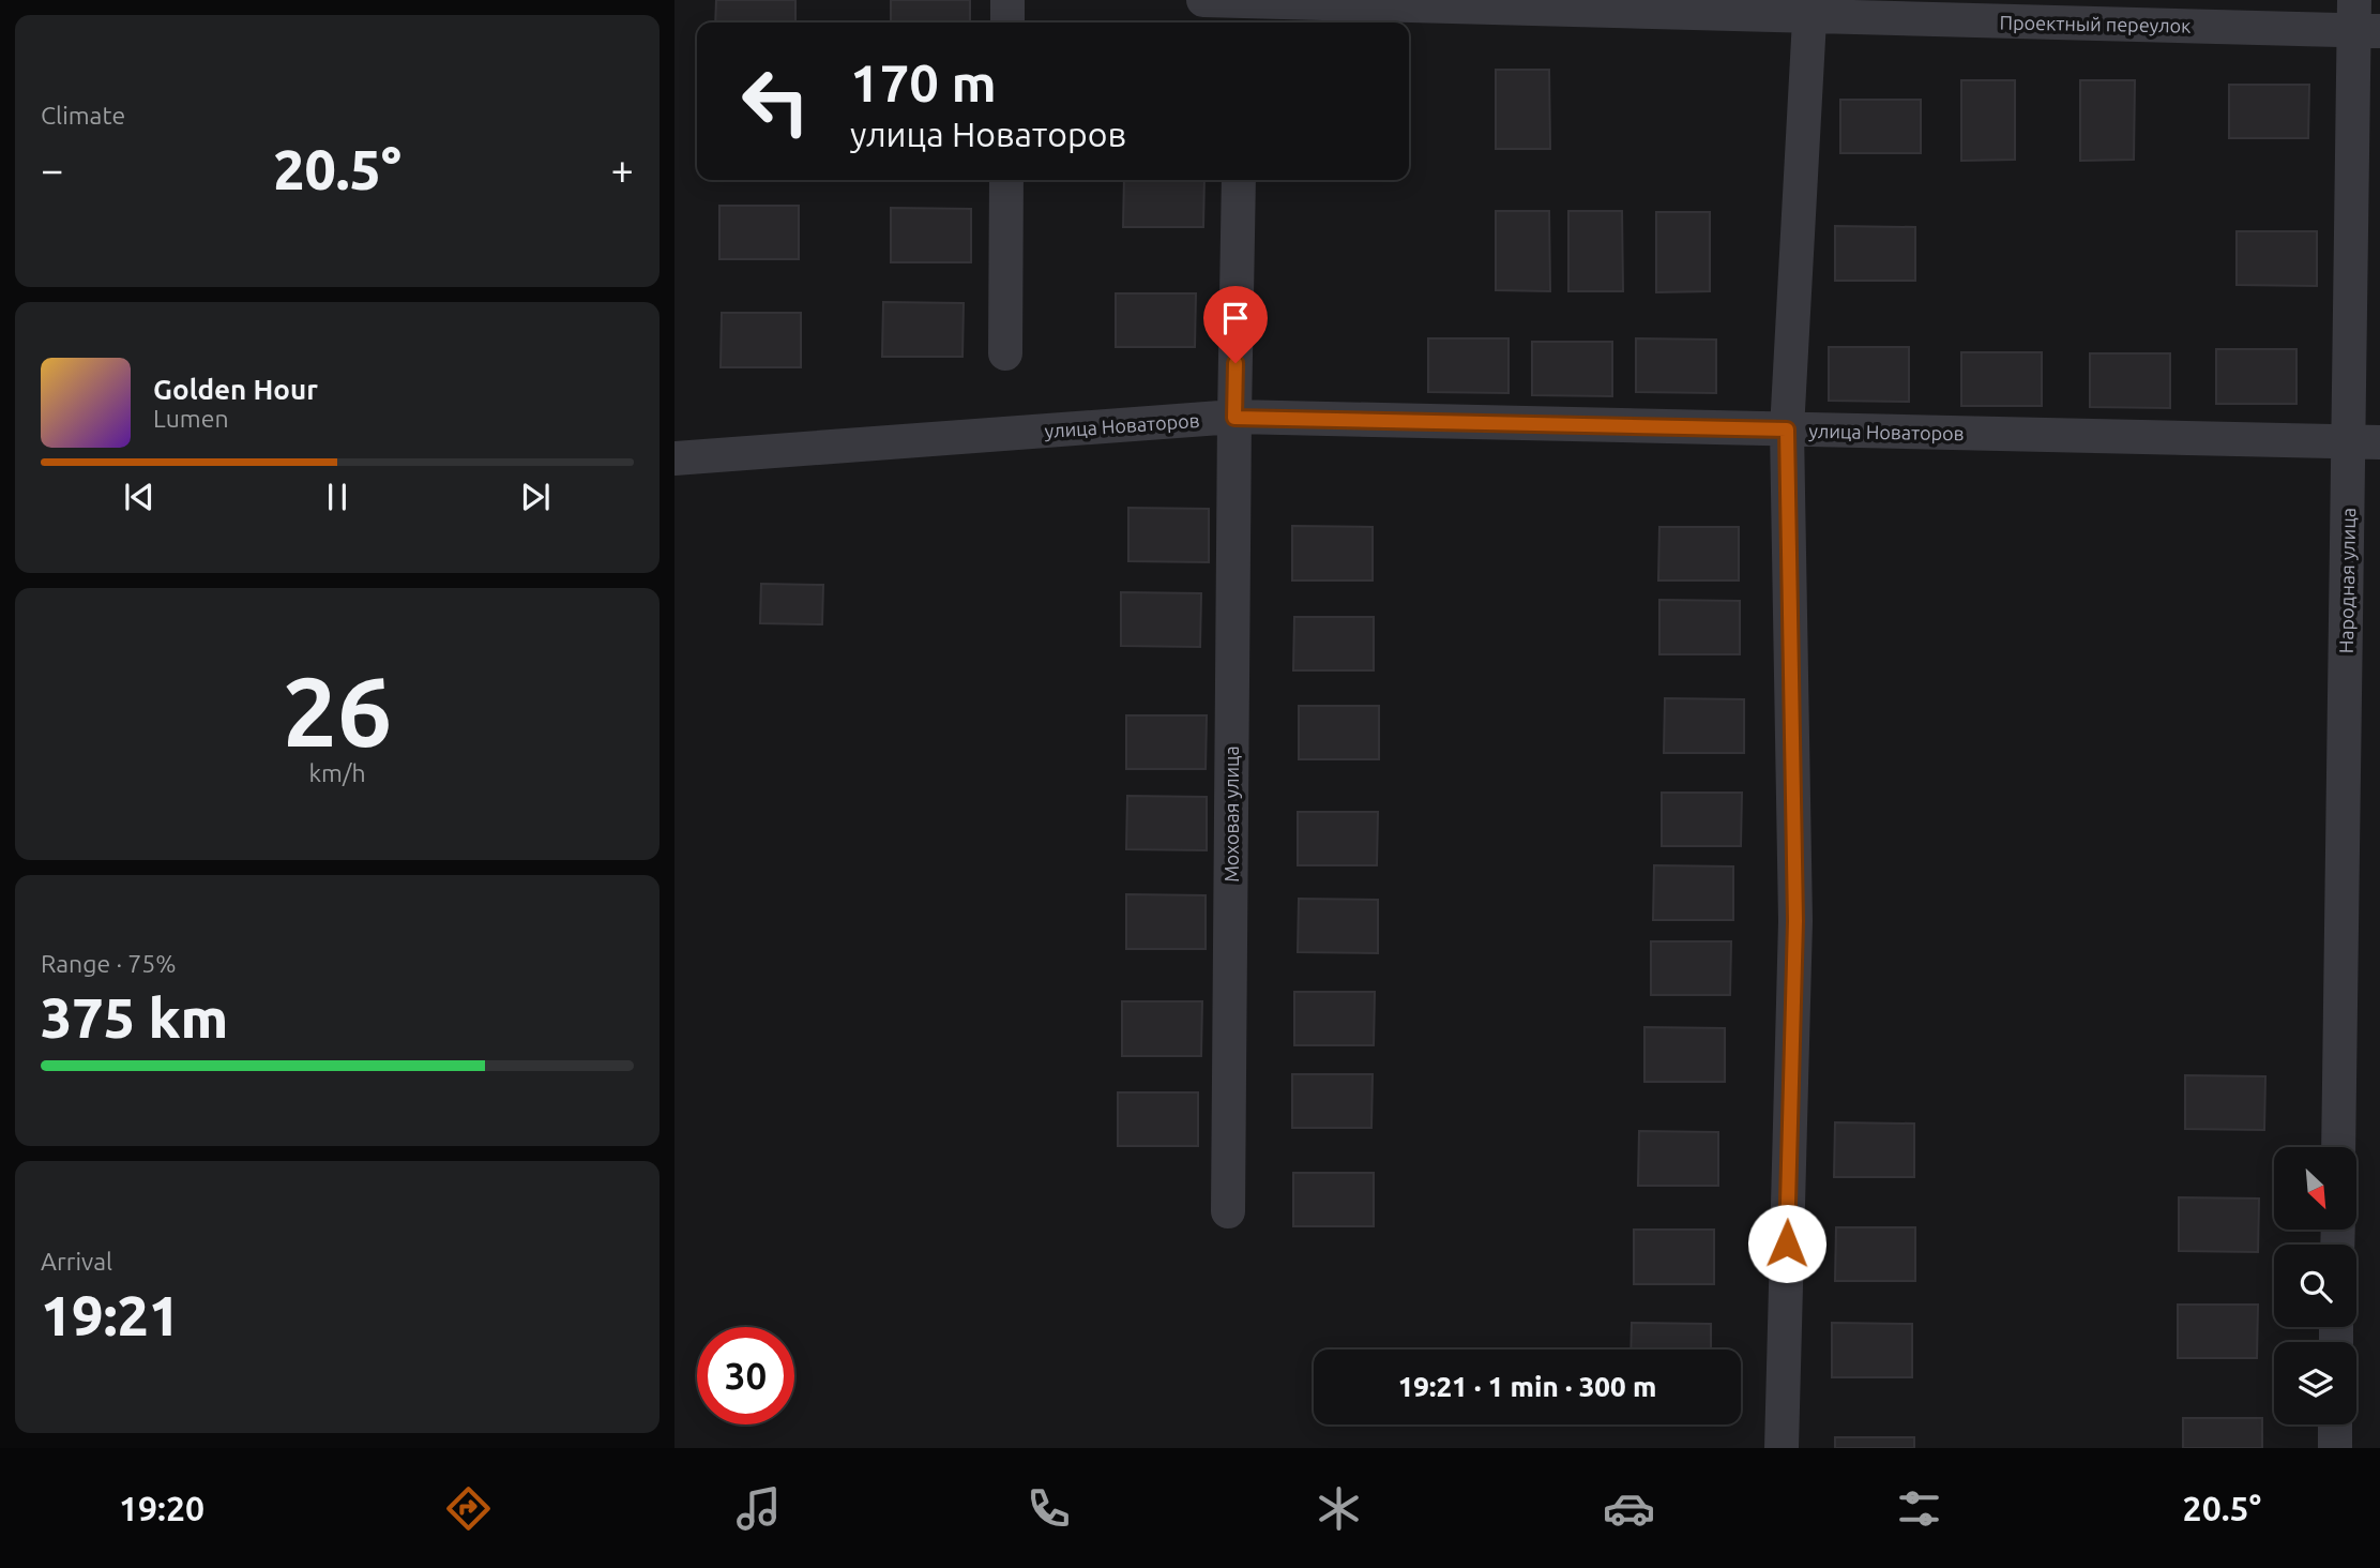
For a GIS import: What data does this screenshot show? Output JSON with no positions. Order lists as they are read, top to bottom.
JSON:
{
  "streets": {
    "street": [
      "Проектный переулок",
      "улица Новаторов",
      "Народная улица",
      "Моховая улица"
    ]
  },
  "crossings": [
    ["Проектный переулок", "Народная улица"],
    ["улица Новаторов", "Народная улица"],
    ["улица Новаторов", "Моховая улица"]
  ],
  "north": "bottom right",
  "page": {
    "tile": [
      "Climate",
      ["26", "km/h"],
      ["Range · 75%", "375 km"],
      ["Arrival", "19:21"]
    ],
    "turn": ["170 m", "улица Новаторов"],
    "heat": ["−", "20.5°", "+"],
    "song": ["Golden Hour", "Lumen"],
    "limit": "30",
    "trip": "19:21 · 1 min · 300 m",
    "tabs": ["19:20", "20.5°"]
  }
}
